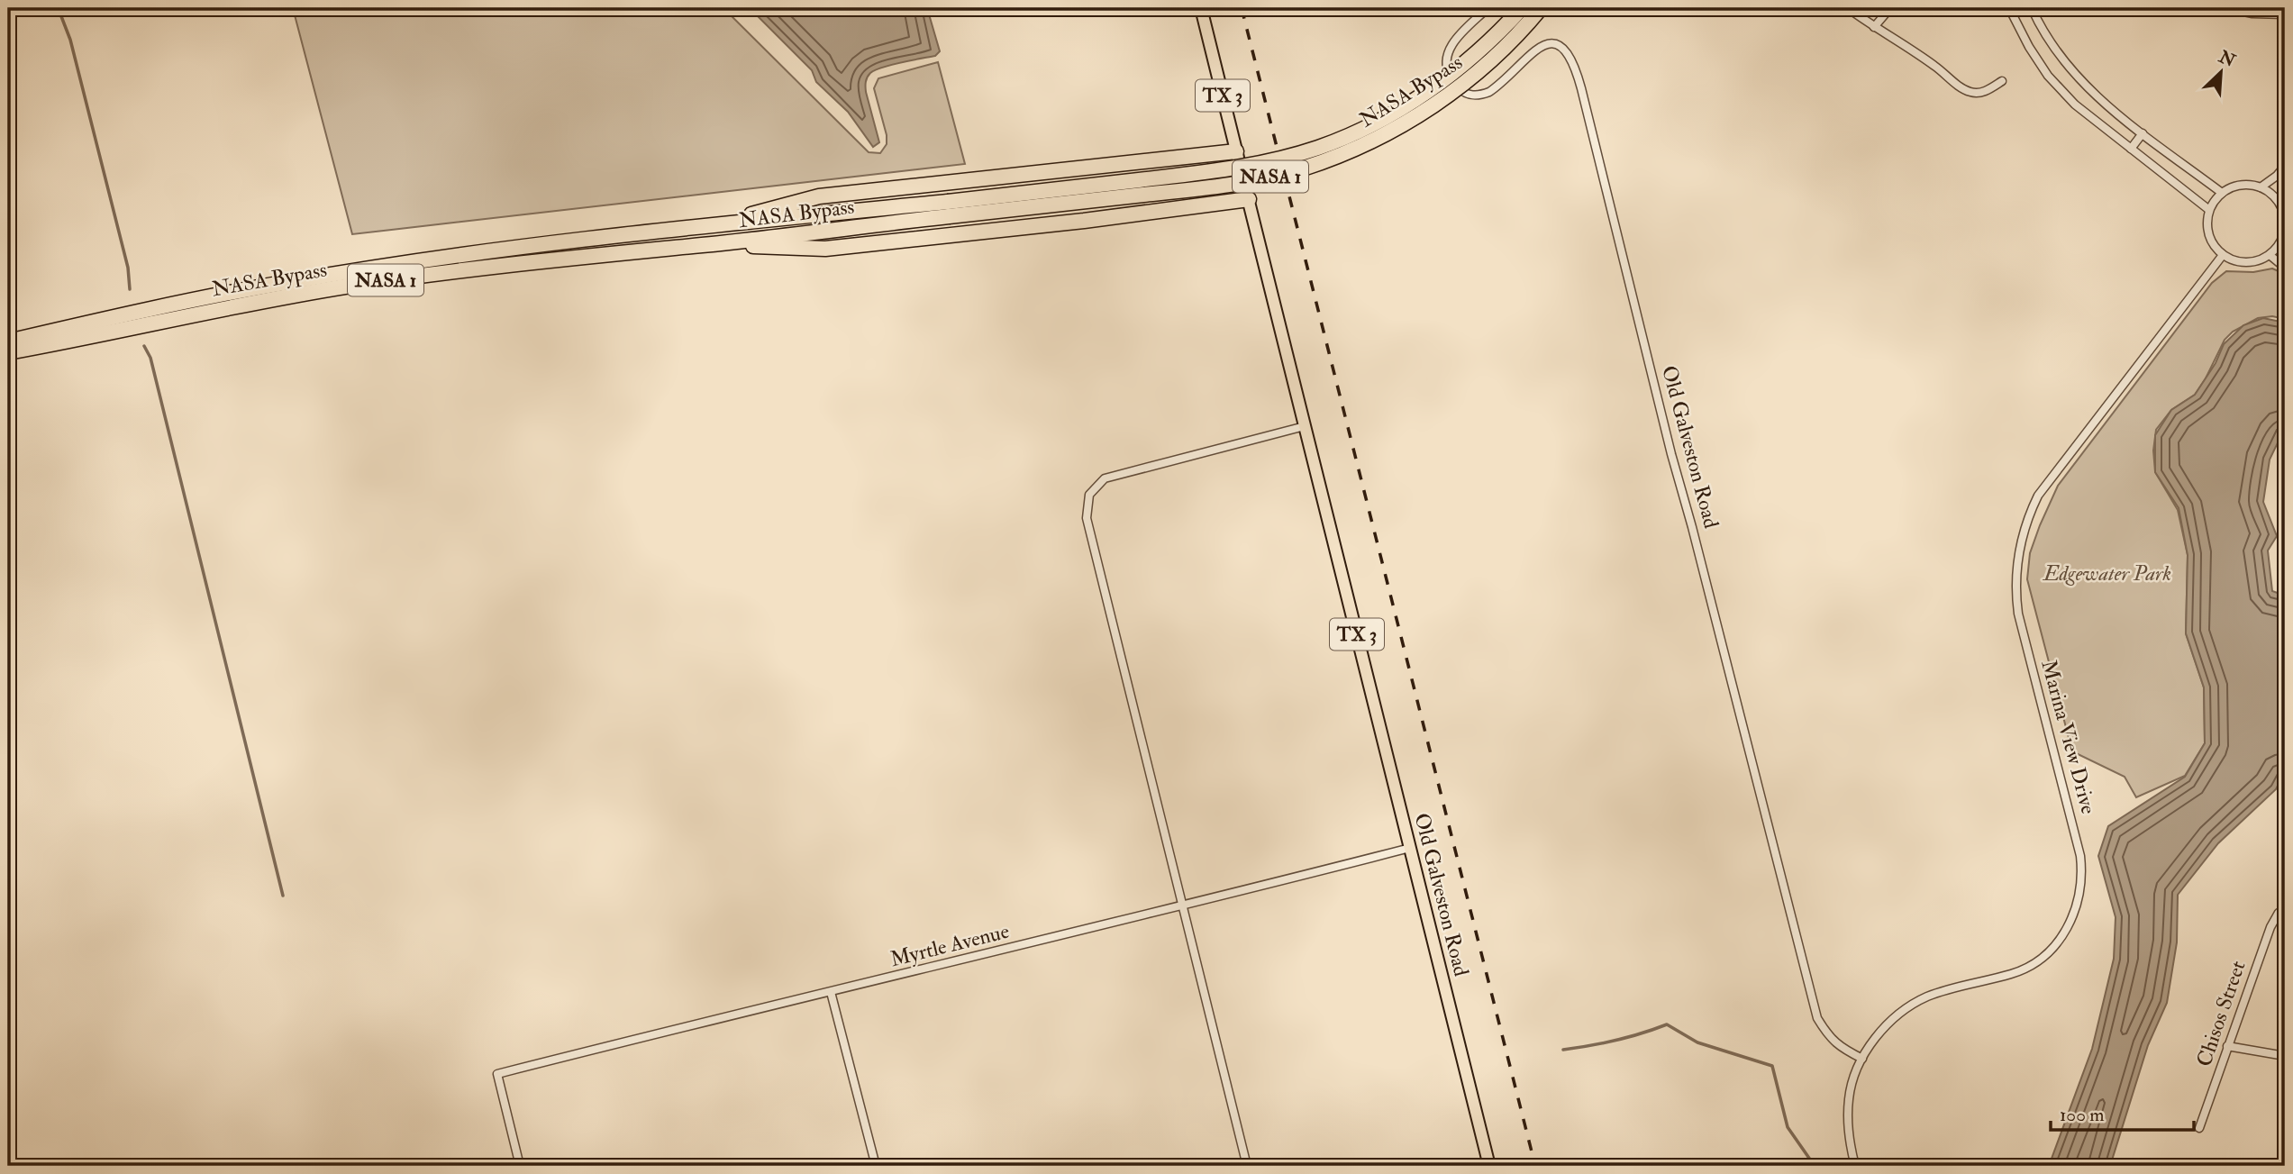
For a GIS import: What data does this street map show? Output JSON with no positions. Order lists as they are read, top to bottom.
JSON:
{
  "streets": {
    "highway": ["NASA Bypass", "NASA 1"],
    "main road": ["TX 3", "Old Galveston Road"],
    "street": ["Marina View Drive", "Myrtle Avenue", "Chisos Street"]
  },
  "crossings": [
    ["Old Galveston Road", "Marina View Drive"],
    ["Old Galveston Road", "Myrtle Avenue"]
  ],
  "parks": ["Edgewater Park"],
  "scale_bar": "100 m",
  "north": "top right"
}
